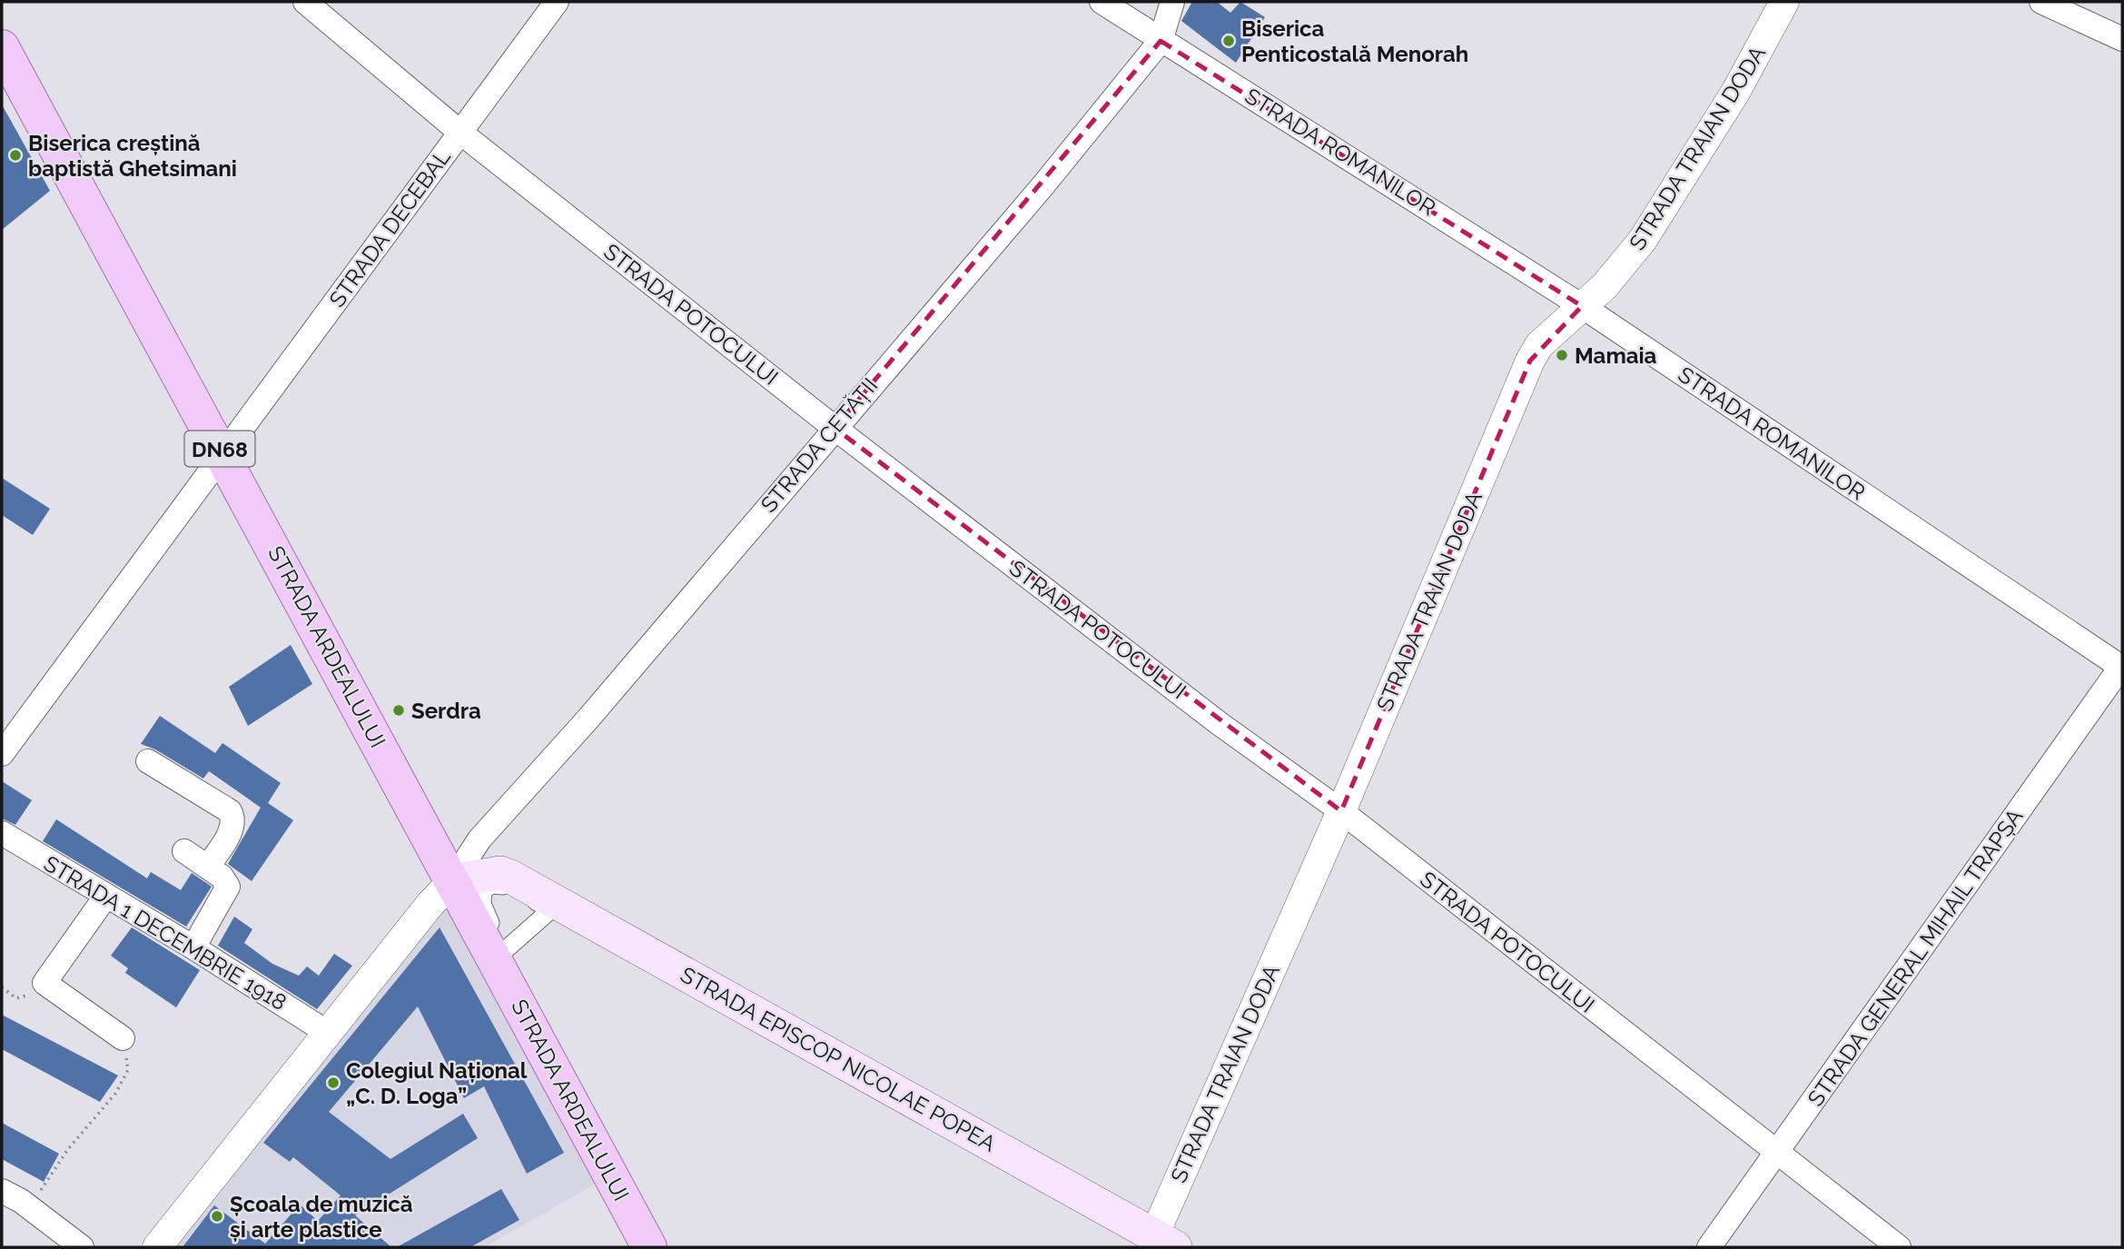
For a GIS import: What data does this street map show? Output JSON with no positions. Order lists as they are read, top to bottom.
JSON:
{
  "streets": {
    "main road": ["DN68", "STRADA ARDEALULUI", "STRADA EPISCOP NICOLAE POPEA"],
    "street": [
      "STRADA TRAIAN DODA",
      "STRADA ROMANILOR",
      "STRADA DECEBAL",
      "STRADA POTOCULUI",
      "STRADA CETĂȚII",
      "STRADA 1 DECEMBRIE 1918",
      "STRADA GENERAL MIHAIL TRAPȘA"
    ]
  },
  "crossings": [
    ["STRADA TRAIAN DODA", "STRADA ROMANILOR"],
    ["STRADA TRAIAN DODA", "STRADA POTOCULUI"],
    ["STRADA TRAIAN DODA", "STRADA EPISCOP NICOLAE POPEA"],
    ["STRADA ROMANILOR", "STRADA CETĂȚII"],
    ["STRADA ROMANILOR", "STRADA GENERAL MIHAIL TRAPȘA"],
    ["STRADA DECEBAL", "STRADA POTOCULUI"],
    ["STRADA DECEBAL", "STRADA ARDEALULUI"],
    ["STRADA POTOCULUI", "STRADA CETĂȚII"],
    ["STRADA POTOCULUI", "STRADA GENERAL MIHAIL TRAPȘA"],
    ["STRADA CETĂȚII", "STRADA ARDEALULUI"],
    ["STRADA CETĂȚII", "STRADA EPISCOP NICOLAE POPEA"],
    ["STRADA ARDEALULUI", "STRADA EPISCOP NICOLAE POPEA"]
  ],
  "places": [
    "Biserica Penticostală Menorah",
    "Biserica creștină baptistă Ghetsimani",
    "Mamaia",
    "Serdra",
    "Colegiul Național „C. D. Loga”",
    "Școala de muzică și arte plastice"
  ]
}
